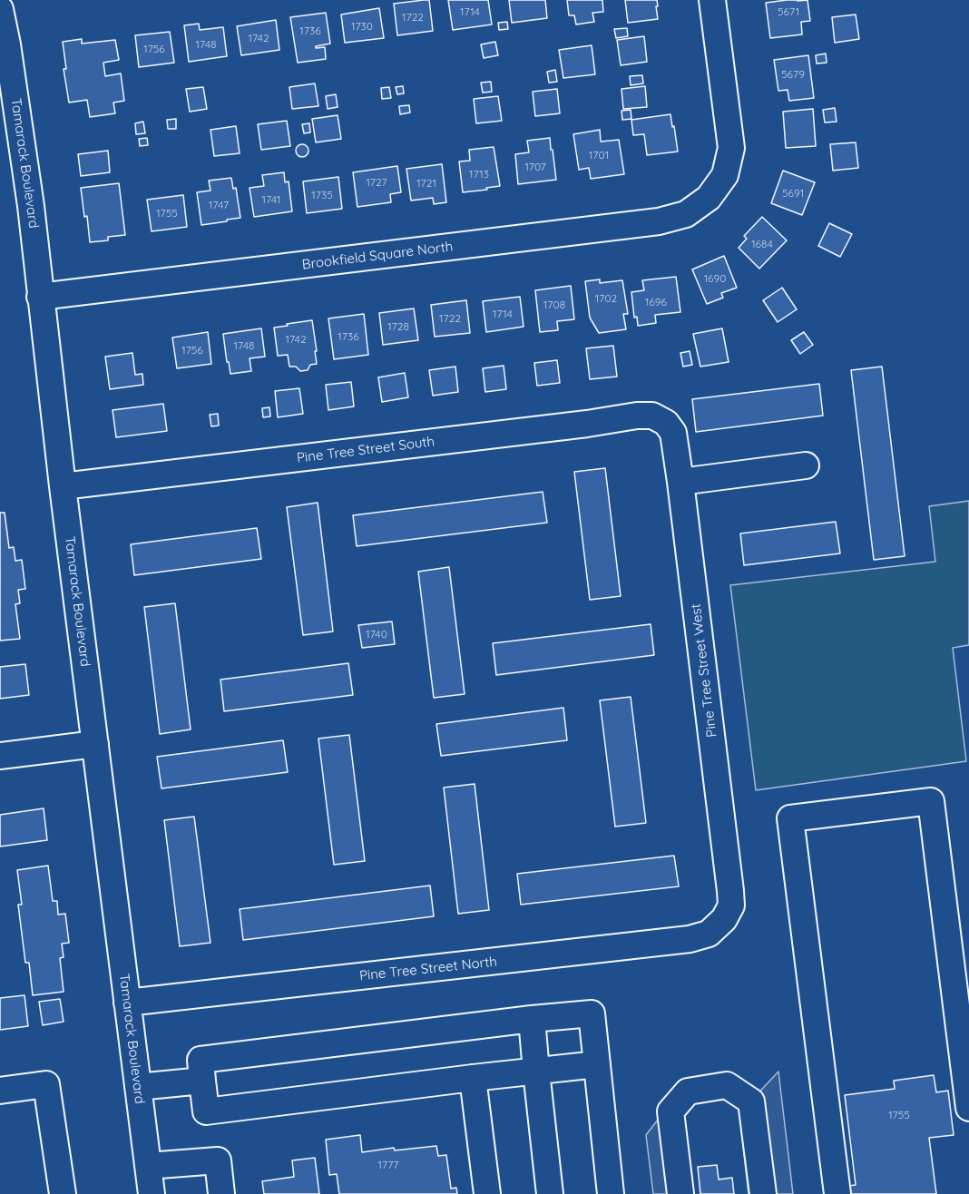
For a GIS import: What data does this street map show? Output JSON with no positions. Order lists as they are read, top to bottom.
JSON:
{
  "streets": {
    "street": [
      "Tamarack Boulevard",
      "Brookfield Square North",
      "Pine Tree Street South",
      "Pine Tree Street West",
      "Pine Tree Street North"
    ]
  },
  "crossings": [
    ["Tamarack Boulevard", "Brookfield Square North"],
    ["Tamarack Boulevard", "Pine Tree Street South"],
    ["Tamarack Boulevard", "Pine Tree Street North"],
    ["Pine Tree Street South", "Pine Tree Street West"],
    ["Pine Tree Street West", "Pine Tree Street North"]
  ],
  "house_numbers": [
    "1714",
    "5671",
    "1722",
    "1730",
    "1736",
    "1742",
    "1748",
    "1756",
    "5679",
    "1701",
    "1707",
    "1713",
    "1727",
    "1721",
    "5691",
    "1735",
    "1741",
    "1747",
    "1755",
    "1684",
    "1690",
    "1702",
    "1696",
    "1708",
    "1714",
    "1722",
    "1728",
    "1736",
    "1742",
    "1748",
    "1756",
    "1740",
    "1755",
    "1777"
  ]
}
